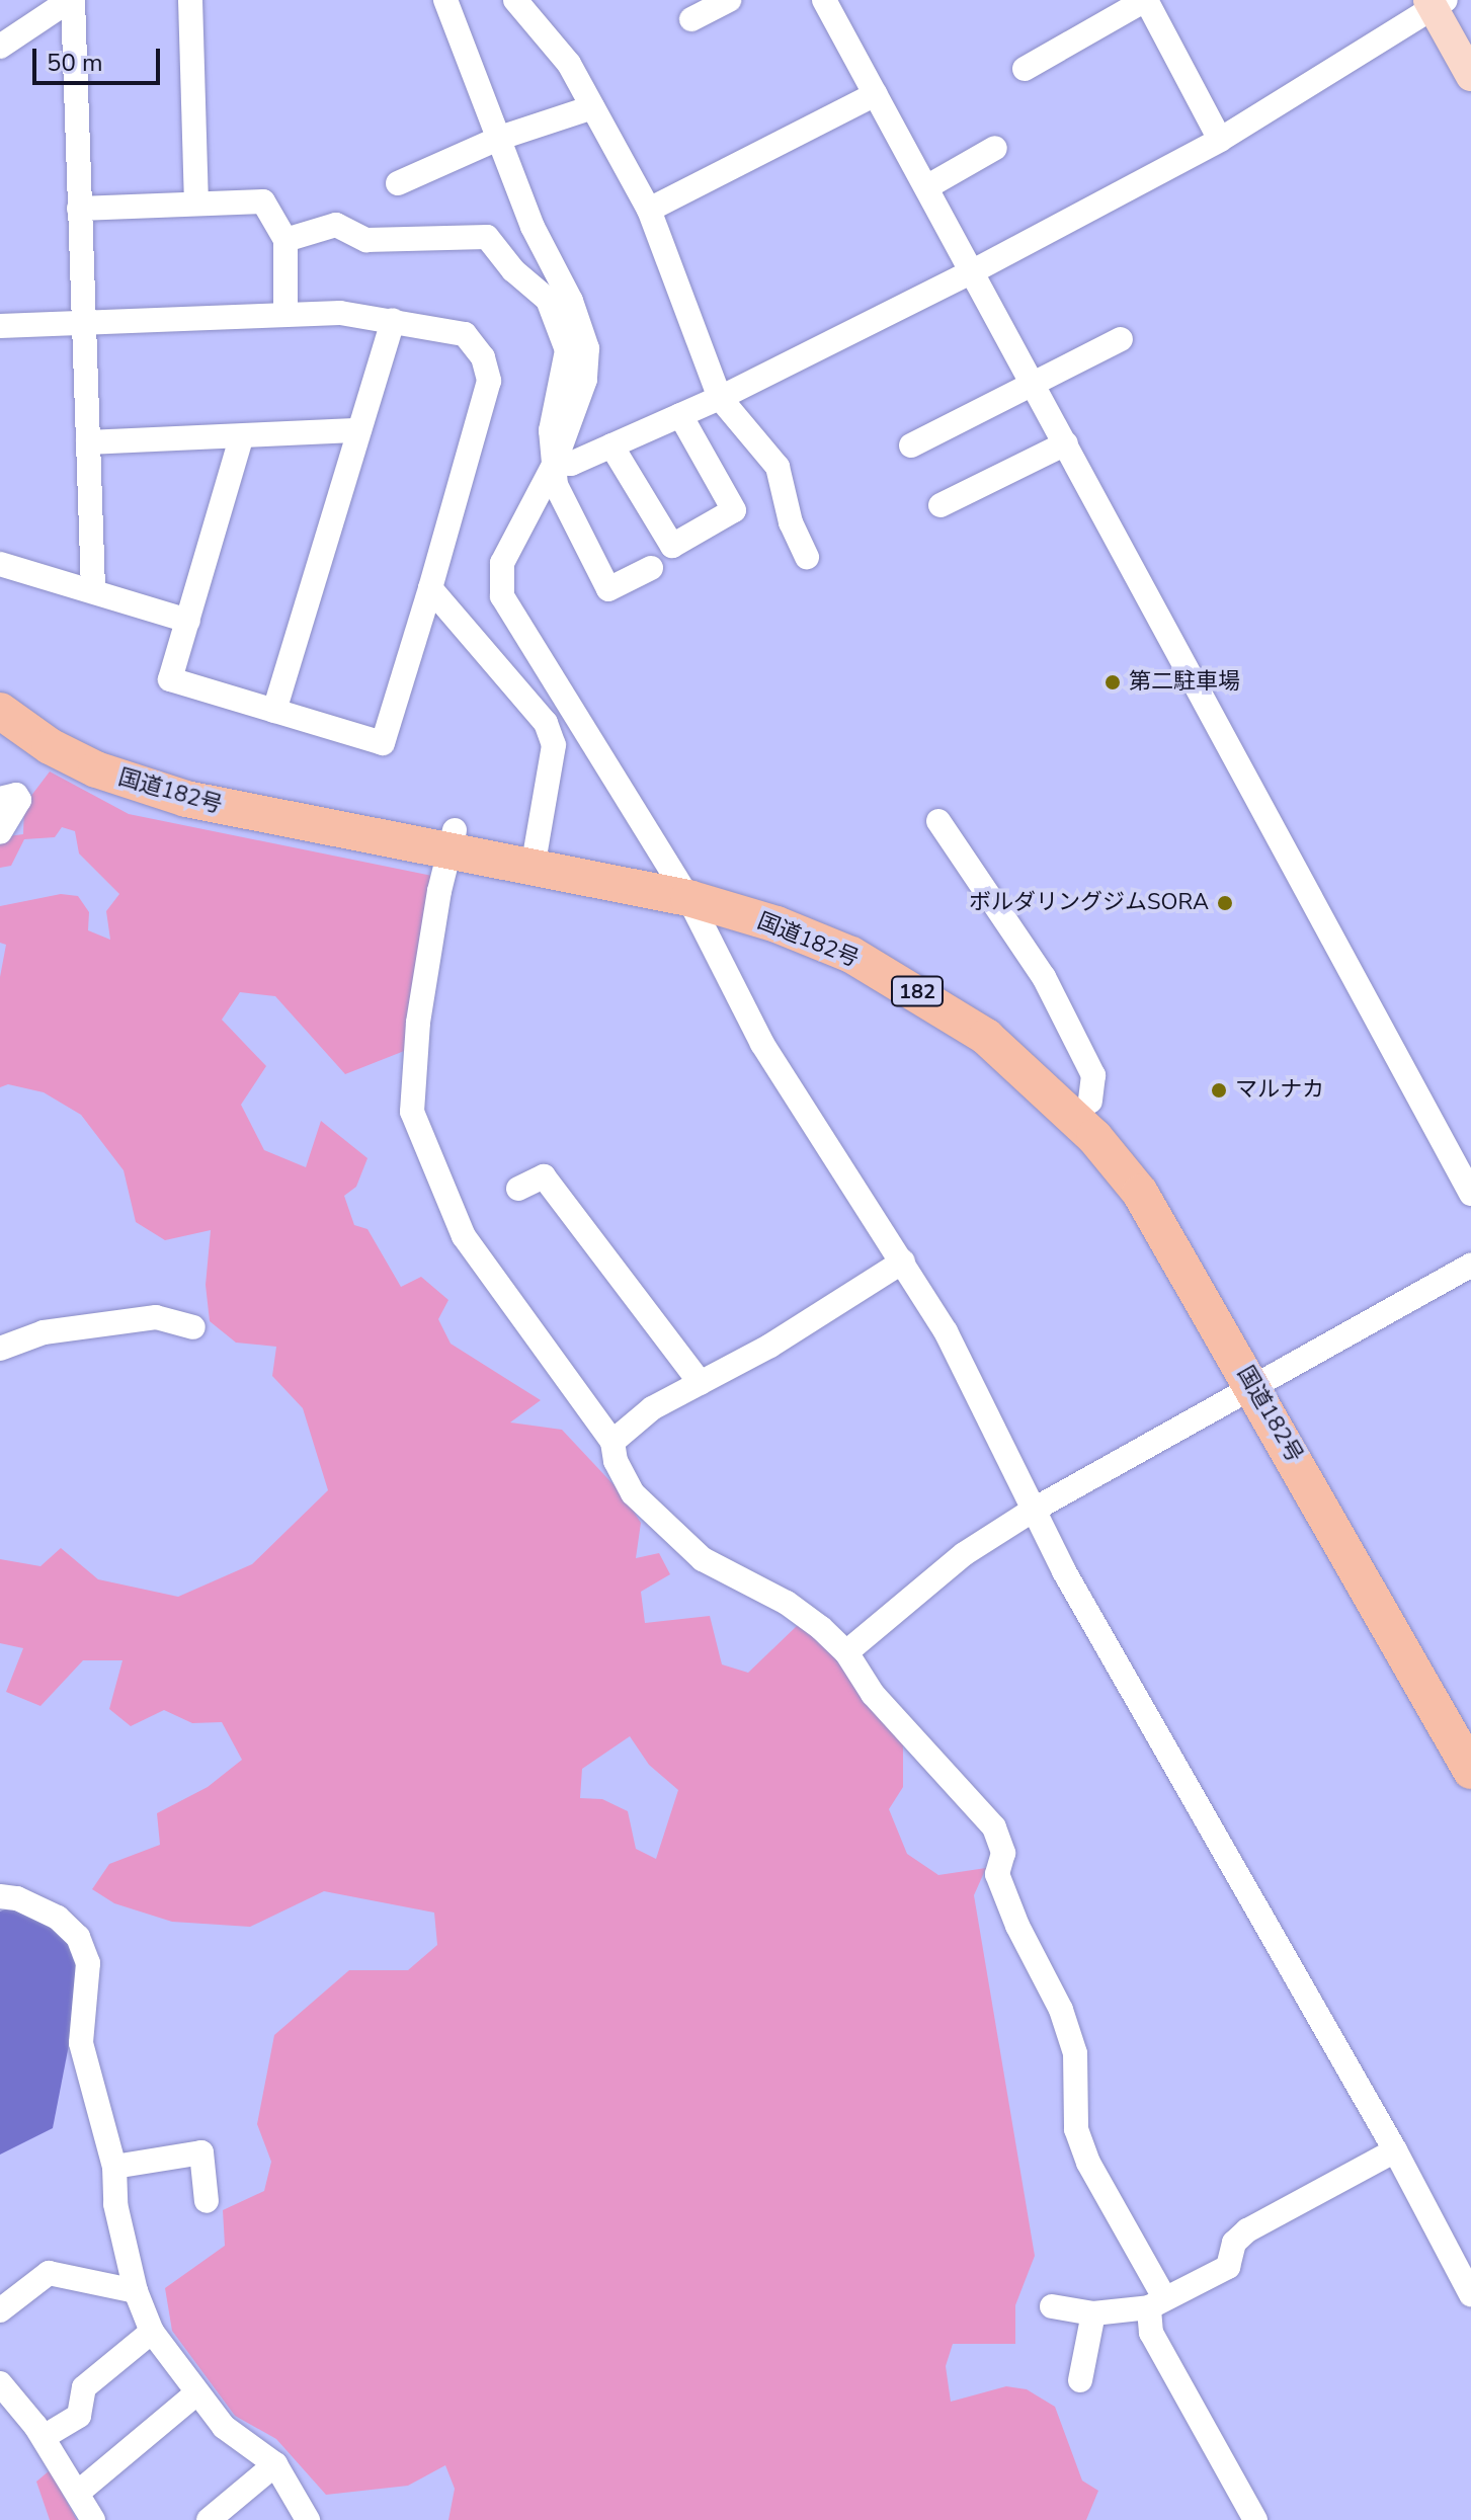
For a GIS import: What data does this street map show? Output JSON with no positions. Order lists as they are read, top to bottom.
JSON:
{
  "streets": {
    "highway": ["国道182号", "182"]
  },
  "places": ["第二駐車場", "ボルダリングジムSORA", "マルナカ"],
  "scale_bar": "50 m"
}
